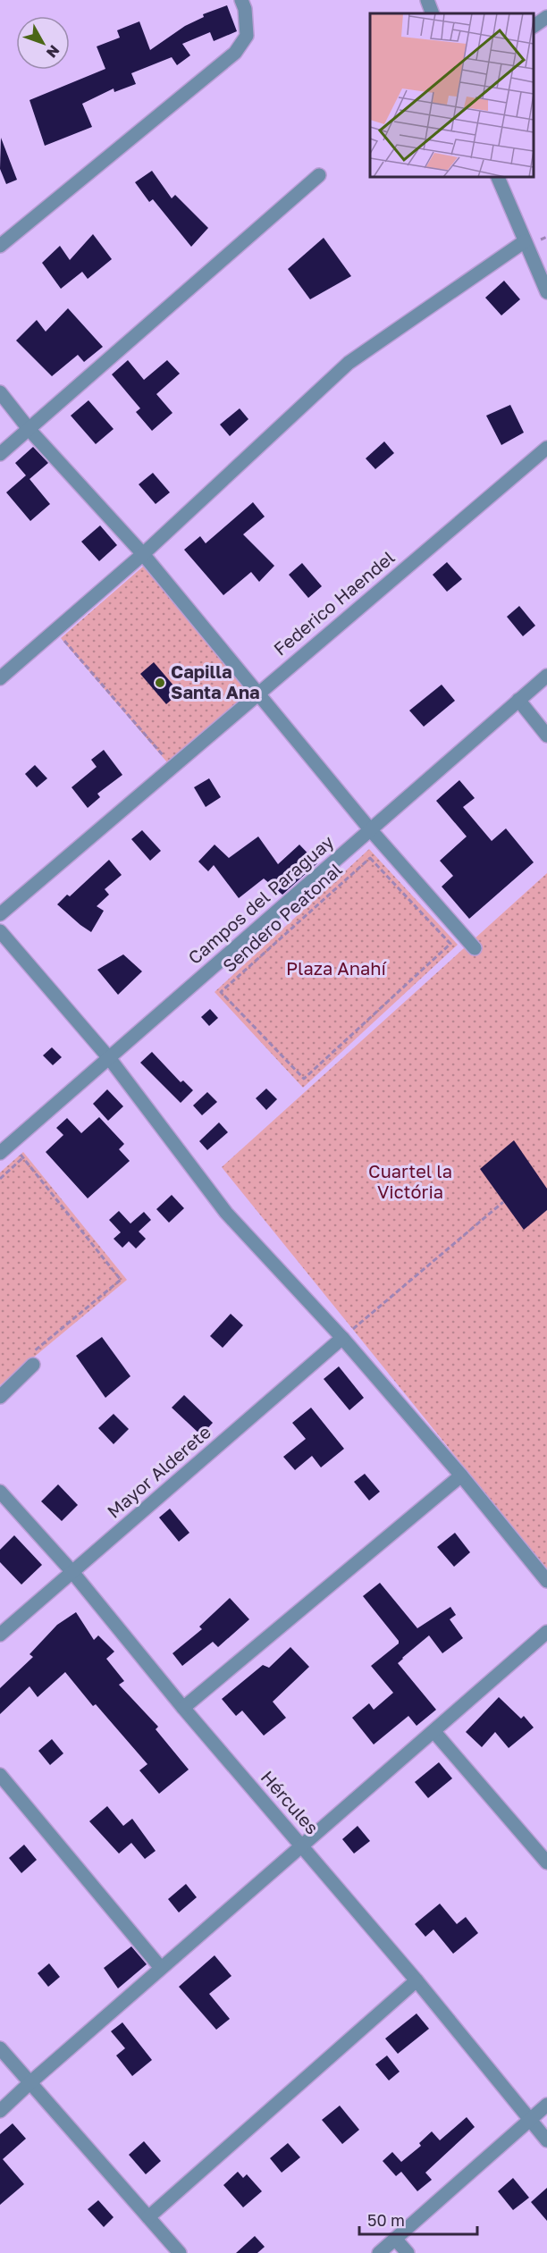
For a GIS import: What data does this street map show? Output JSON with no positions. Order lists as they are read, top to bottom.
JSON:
{
  "streets": {
    "street": [
      "Federico Haendel",
      "Campos del Paraguay",
      "Mayor Alderete",
      "Hércules"
    ],
    "path": ["Sendero Peatonal"]
  },
  "crossings": [
    ["Mayor Alderete", "Hércules"]
  ],
  "parks": ["Plaza Anahí", "Cuartel la Victória"],
  "places": ["Capilla Santa Ana"],
  "scale_bar": "50 m",
  "north": "bottom right"
}
